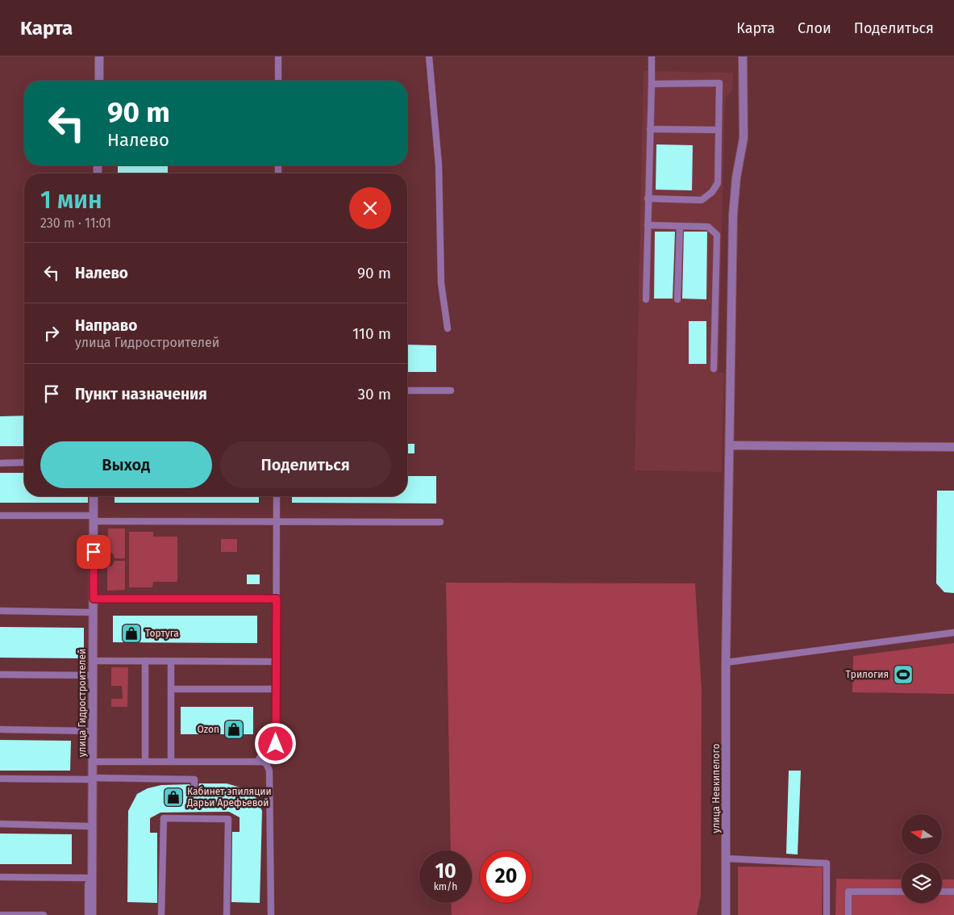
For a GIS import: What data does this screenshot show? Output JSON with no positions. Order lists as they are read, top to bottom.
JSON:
{
  "streets": {
    "street": ["улица Гидростроителей", "улица Невкипелого"]
  },
  "places": {
    "shop": ["Тортуга", "Ozon", "Кабинет эпиляции Дарьи Арефьевой"],
    "sports": ["Трилогия"]
  },
  "north": "left",
  "page": {
    "header": "Карта",
    "nav": ["Карта", "Слои", "Поделиться"],
    "turn": ["90 m", "Налево"],
    "heading": ["1 мин", "230 m · 11:01"],
    "list": [
      {
        "name": "Налево",
        "value": "90 m"
      },
      {
        "name": "Направо",
        "note": "улица Гидростроителей",
        "value": "110 m"
      },
      {
        "name": "Пункт назначения",
        "value": "30 m"
      }
    ],
    "buttons": ["Выход", "Поделиться"],
    "speed": "10 km/h",
    "limit": "20"
  }
}
